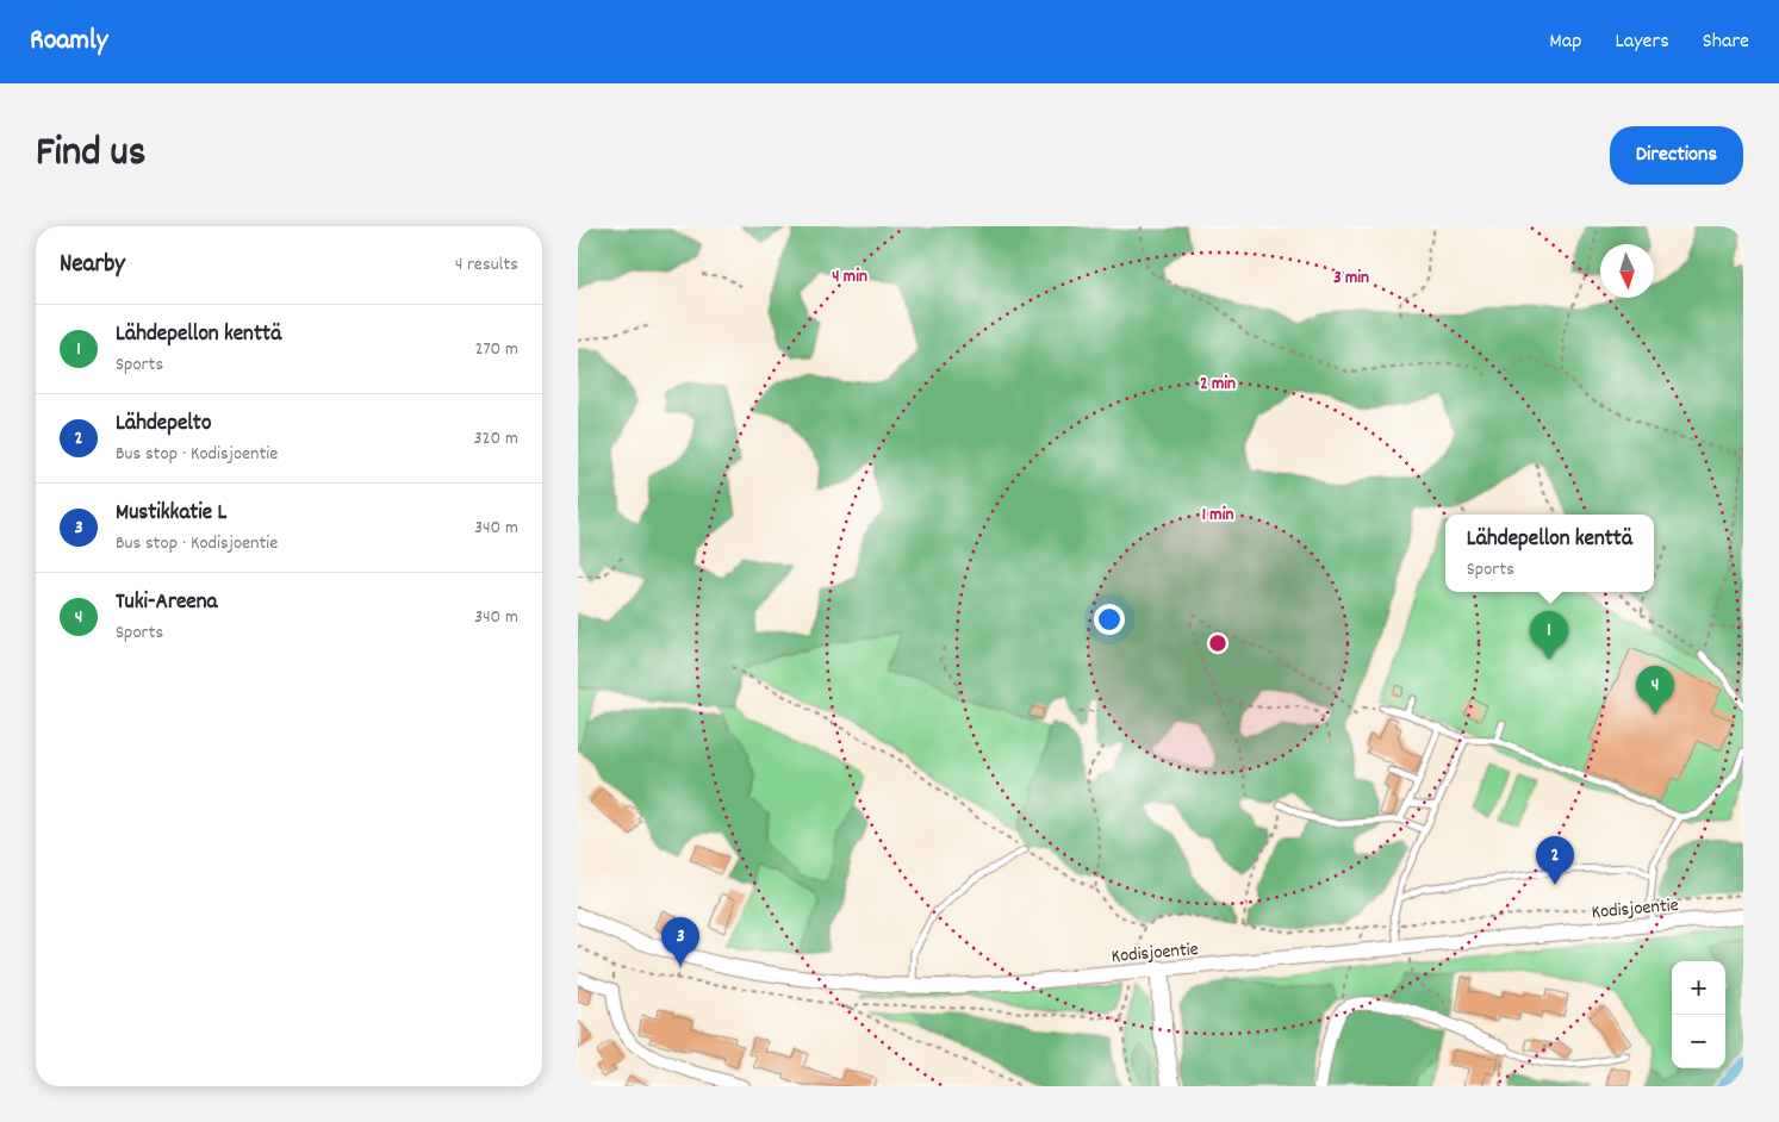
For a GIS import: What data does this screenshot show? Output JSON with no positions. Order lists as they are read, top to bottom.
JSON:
{
  "streets": {
    "street": ["Kodisjoentie"]
  },
  "north": "bottom",
  "page": {
    "header": "Roamly",
    "nav": ["Map", "Layers", "Share"],
    "title": "Find us",
    "buttons": "Directions",
    "heading": ["Nearby", "4 results"],
    "list": [
      {
        "mark": "1",
        "name": "Lähdepellon kenttä",
        "note": "Sports",
        "value": "270 m"
      },
      {
        "mark": "2",
        "name": "Lähdepelto",
        "note": "Bus stop · Kodisjoentie",
        "value": "320 m"
      },
      {
        "mark": "3",
        "name": "Mustikkatie L",
        "note": "Bus stop · Kodisjoentie",
        "value": "340 m"
      },
      {
        "mark": "4",
        "name": "Tuki-Areena",
        "note": "Sports",
        "value": "340 m"
      }
    ],
    "popup": ["Lähdepellon kenttä", "Sports"],
    "pins": [
      "1",
      "4",
      "2",
      "3"
    ],
    "map_buttons": ["+", "−"]
  },
  "rings": [
    "4 min",
    "3 min",
    "2 min",
    "1 min"
  ]
}
